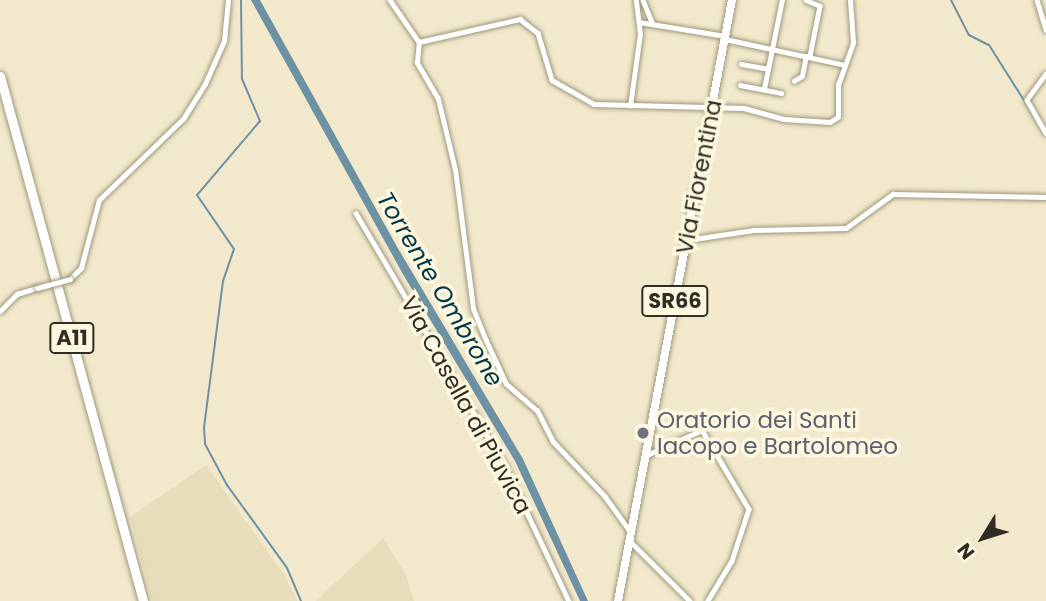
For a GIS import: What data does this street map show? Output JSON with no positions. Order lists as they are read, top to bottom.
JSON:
{
  "streets": {
    "highway": ["A11"],
    "main road": ["Via Fiorentina", "SR66"],
    "street": ["Via Casella di Piuvica"]
  },
  "water": ["Torrente Ombrone"],
  "places": ["Oratorio dei Santi Iacopo e Bartolomeo"],
  "north": "bottom left"
}
